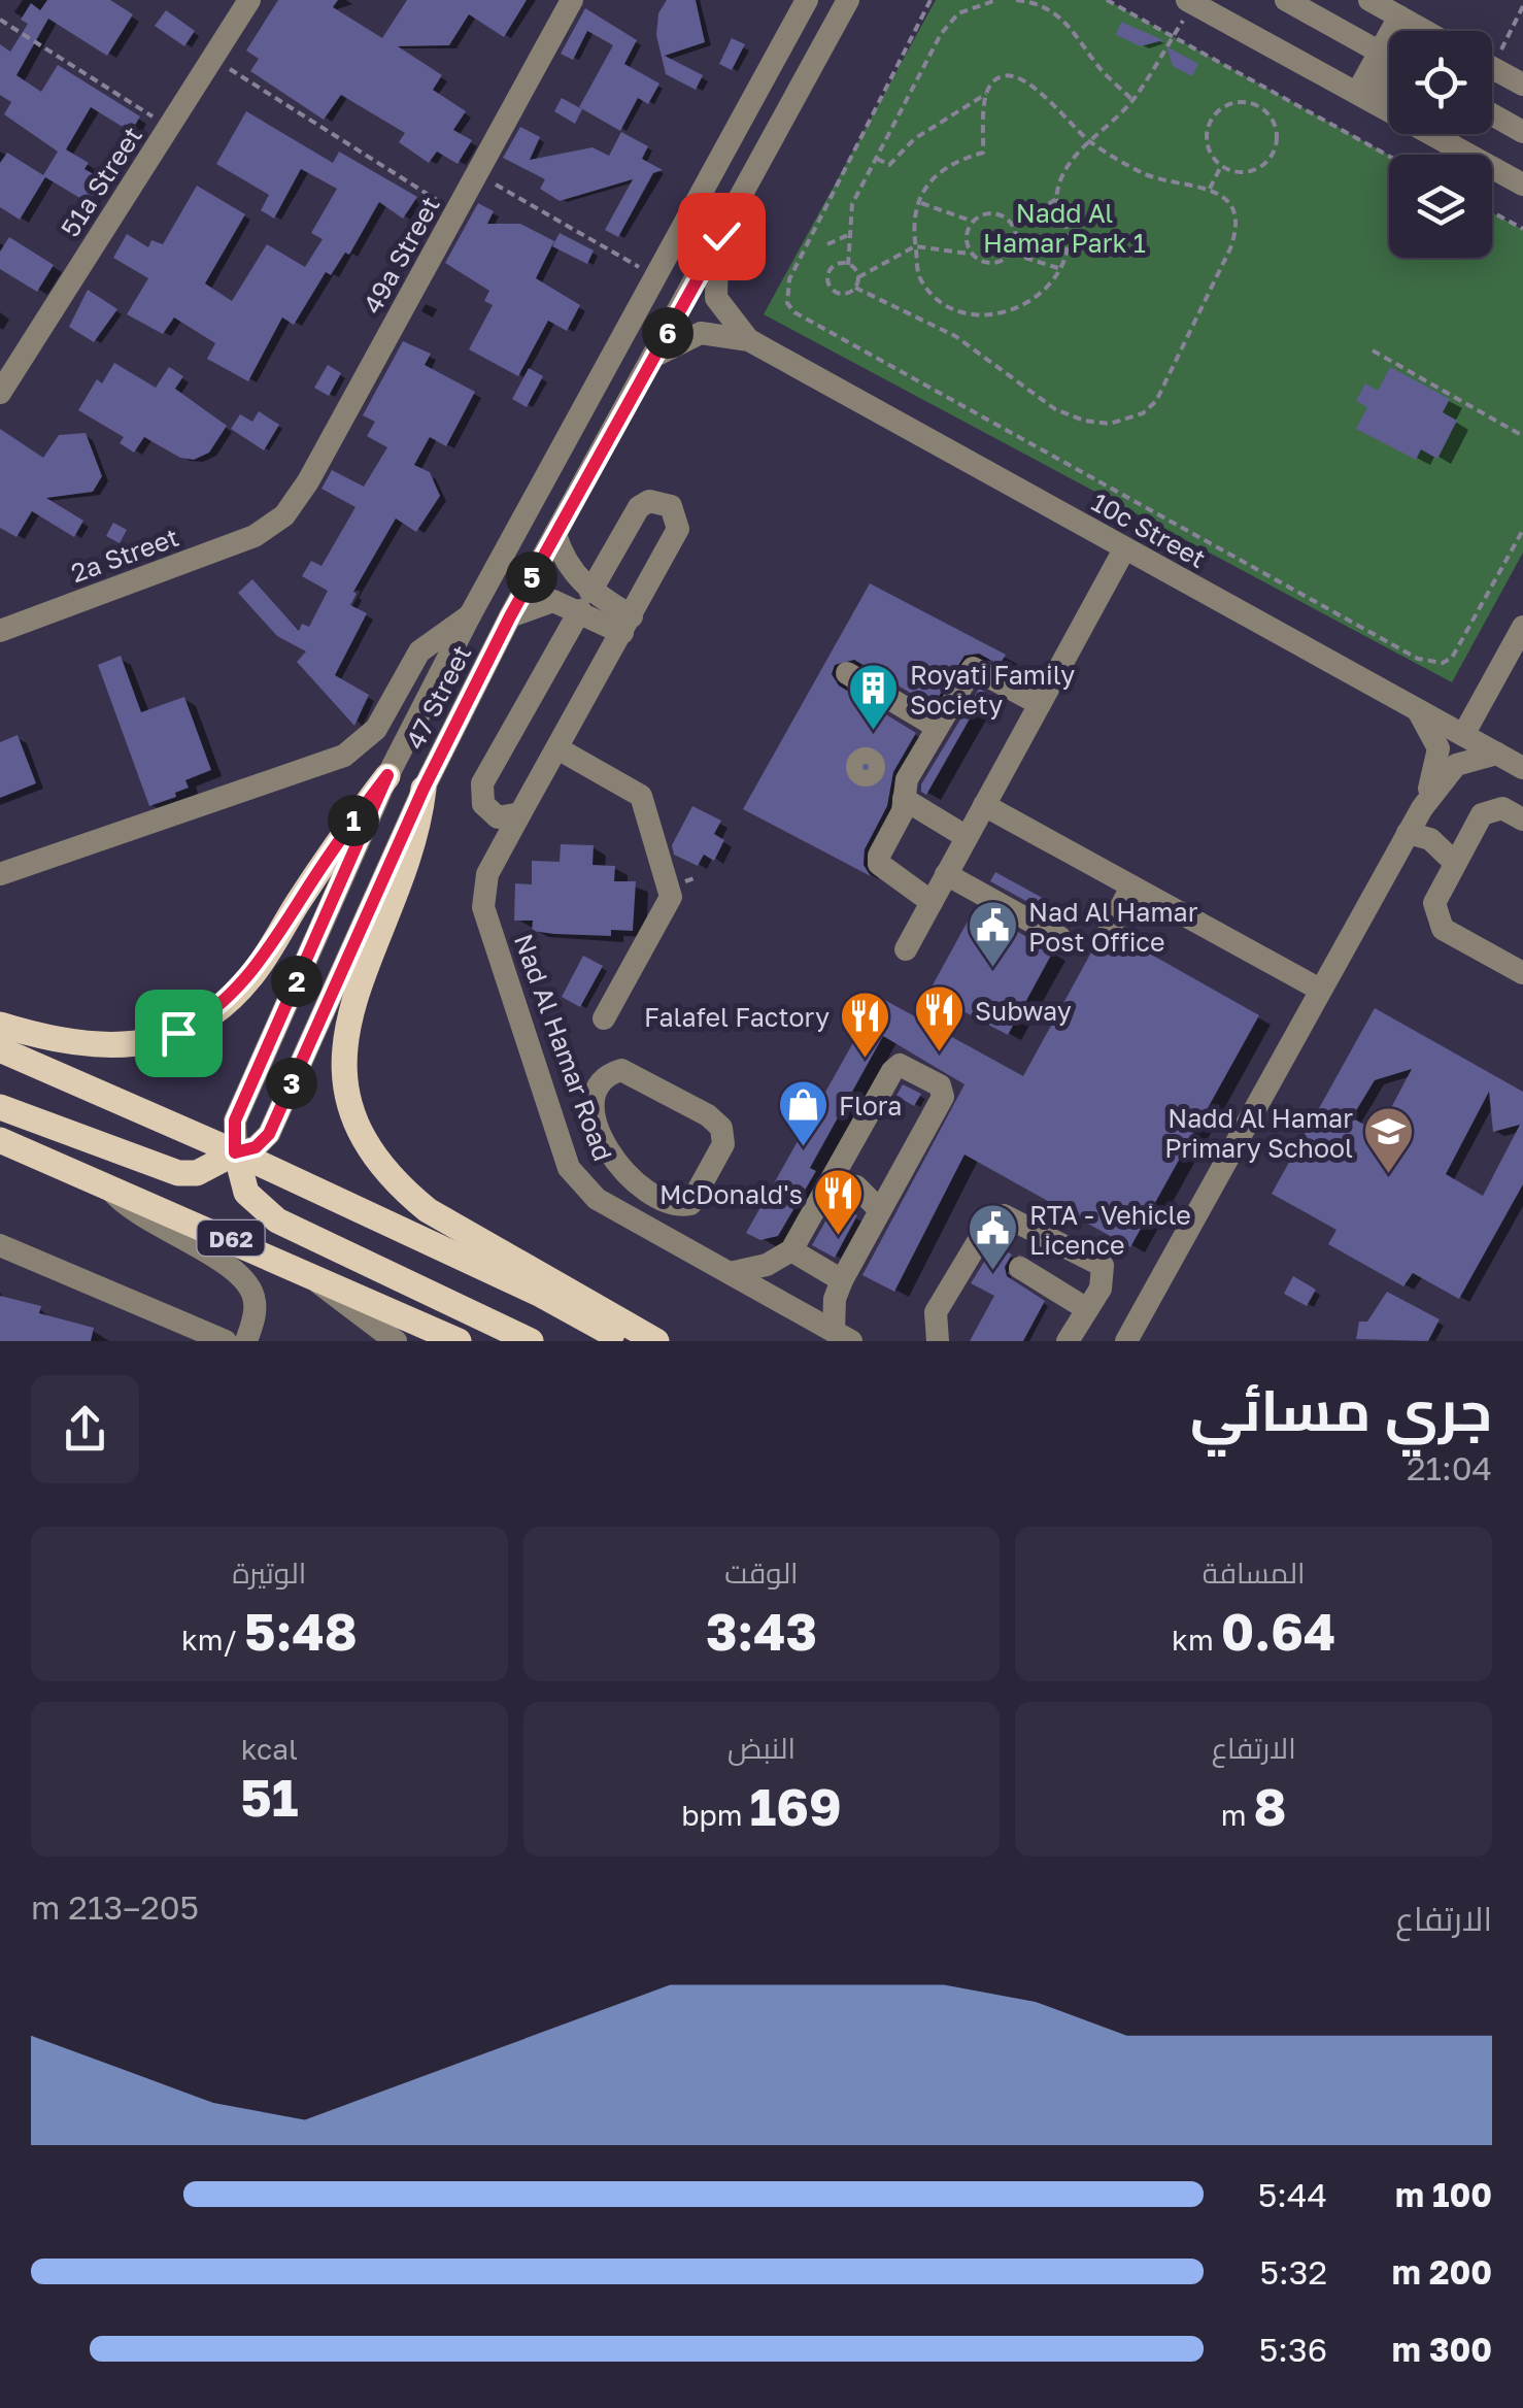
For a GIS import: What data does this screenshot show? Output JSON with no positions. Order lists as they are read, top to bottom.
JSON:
{
  "streets": {
    "main road": ["D62"],
    "street": [
      "51a Street",
      "49a Street",
      "10c Street",
      "2a Street",
      "47 Street",
      "Nad Al Hamar Road"
    ]
  },
  "crossings": [
    ["49a Street", "2a Street"],
    ["10c Street", "47 Street"]
  ],
  "parks": ["Nadd Al Hamar Park 1"],
  "places": {
    "building": ["Royati Family Society"],
    "public building": ["Nad Al Hamar Post Office", "RTA - Vehicle Licence"],
    "restaurant": ["Subway", "Falafel Factory", "McDonald's"],
    "shop": ["Flora"],
    "school or university": ["Nadd Al Hamar Primary School"]
  },
  "page": {
    "pins": [
      "6",
      "5",
      "1",
      "2",
      "3"
    ],
    "heading": ["جري مسائي", "21:04"],
    "stats": [
      ["المسافة", "0.64 km"],
      ["الوقت", "3:43"],
      ["الوتيرة", "5:48 /km"],
      ["الارتفاع", "8 m"],
      ["النبض", "169 bpm"],
      ["kcal", "51"]
    ],
    "chart": ["الارتفاع", "205–213 m"],
    "list": [
      {
        "name": "100 m",
        "note": "5:44"
      },
      {
        "name": "200 m",
        "note": "5:32"
      },
      {
        "name": "300 m",
        "note": "5:36"
      }
    ]
  }
}
